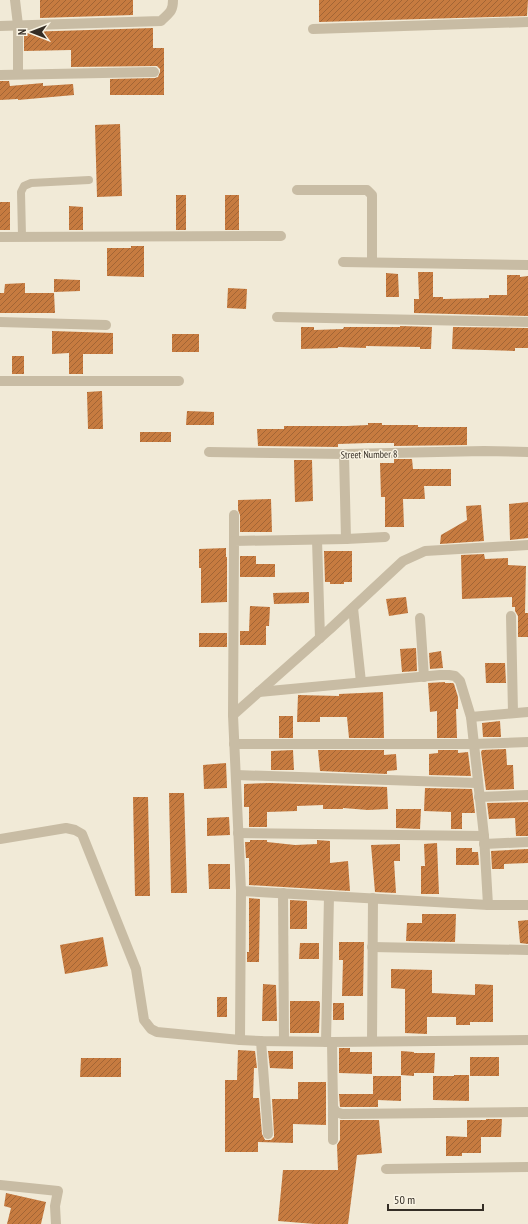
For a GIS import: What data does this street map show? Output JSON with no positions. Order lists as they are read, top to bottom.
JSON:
{
  "streets": {
    "street": ["Street Number 8"]
  },
  "scale_bar": "50 m",
  "north": "left"
}
